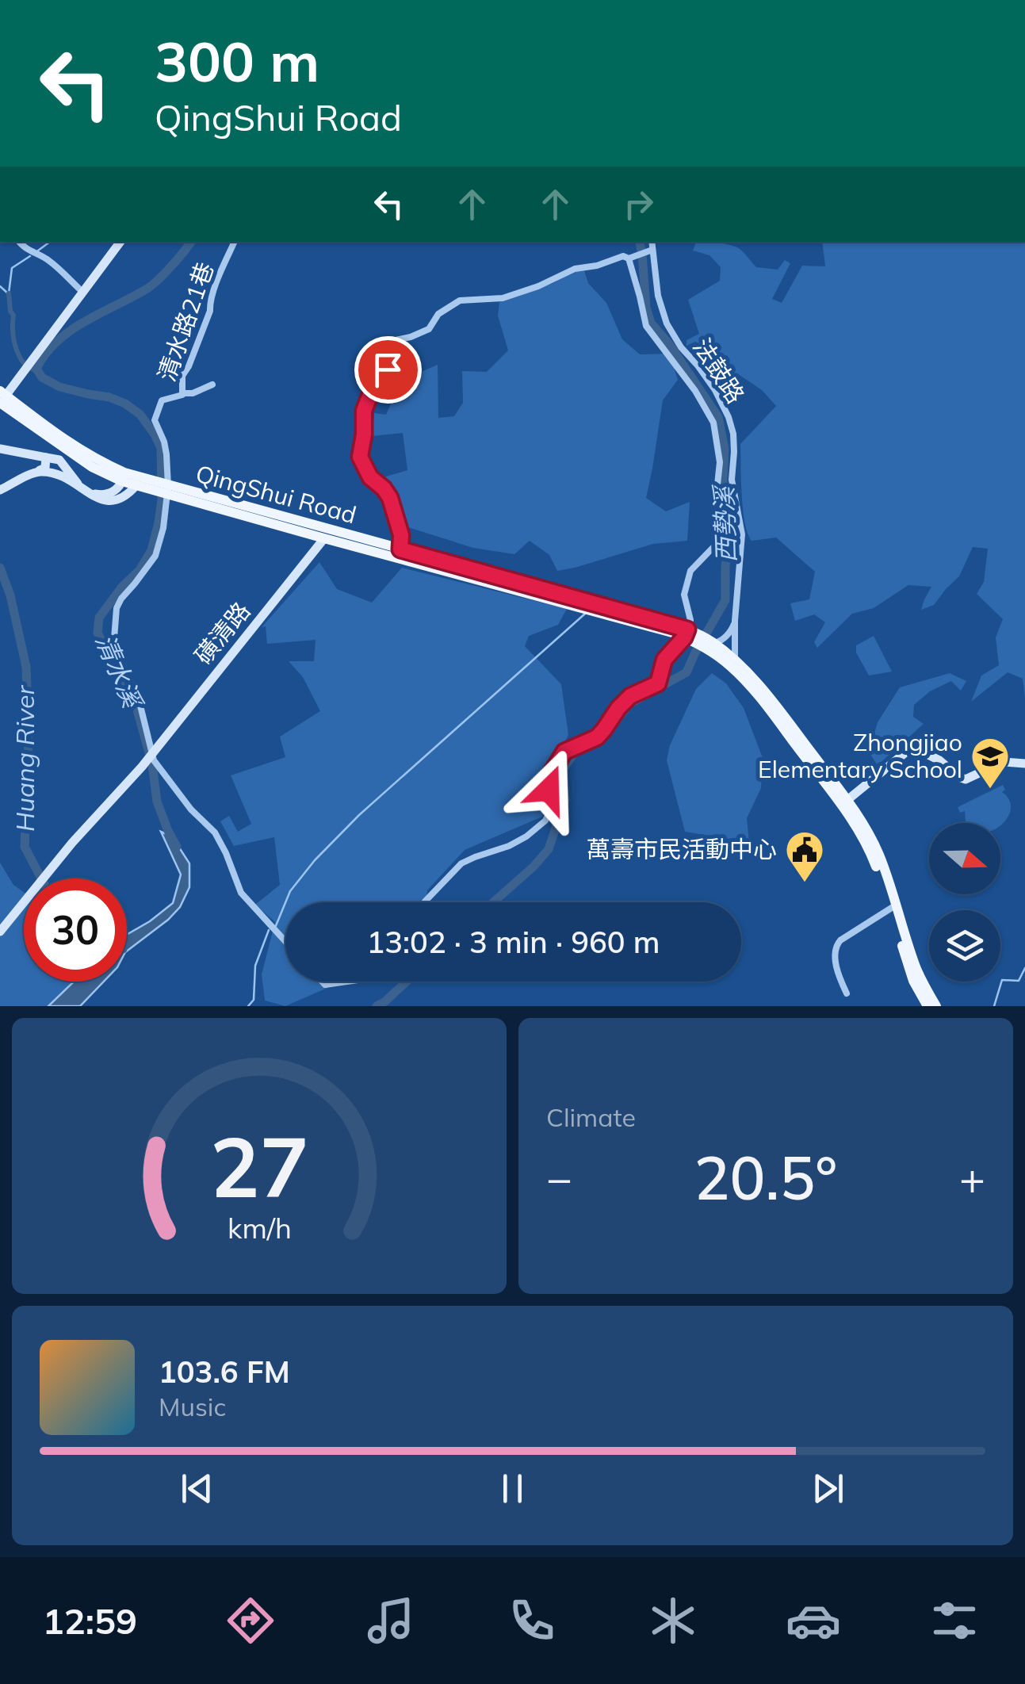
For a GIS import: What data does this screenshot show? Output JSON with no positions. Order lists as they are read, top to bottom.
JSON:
{
  "streets": {
    "main road": ["QingShui Road"],
    "street": ["清水路21巷", "法鼓路", "磺清路"]
  },
  "crossings": [
    ["清水路21巷", "QingShui Road"],
    ["法鼓路", "QingShui Road"],
    ["QingShui Road", "磺清路"]
  ],
  "water": ["西勢溪", "清水溪", "Huang River"],
  "places": {
    "school or university": ["Zhongjiao Elementary School"],
    "public building": ["萬壽市民活動中心"]
  },
  "north": "right",
  "page": {
    "turn": ["300 m", "QingShui Road"],
    "limit": "30",
    "trip": "13:02 · 3 min · 960 m",
    "tile": "Climate",
    "heat": ["−", "20.5°", "+"],
    "song": ["103.6 FM", "Music"],
    "tabs": "12:59",
    "gauge": ["27", "km/h"]
  }
}
